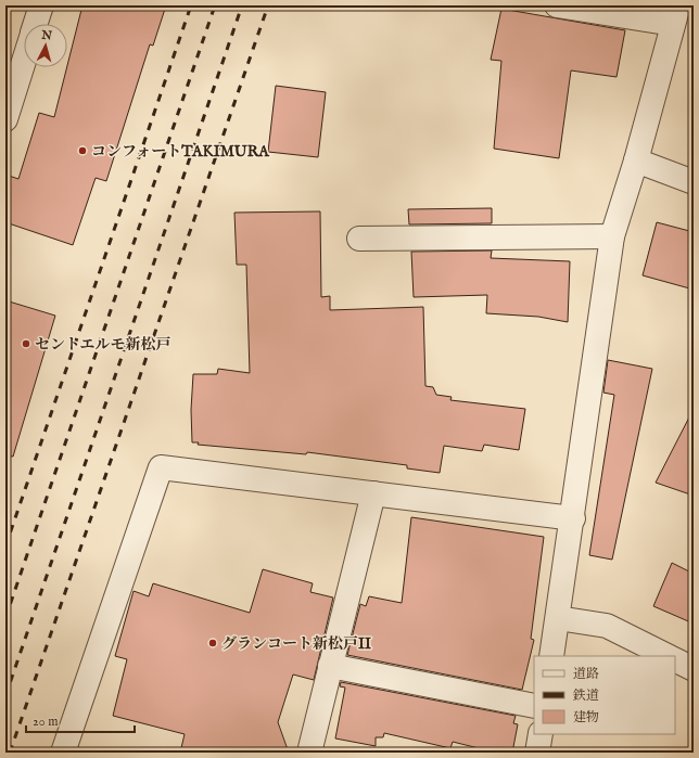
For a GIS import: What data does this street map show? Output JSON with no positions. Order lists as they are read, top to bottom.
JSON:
{
  "places": ["コンフォートTAKIMURA", "セントエルモ新松戸", "グランコート新松戸II"],
  "legend": ["道路", "鉄道", "建物"],
  "scale_bar": "20 m",
  "north": "top"
}
